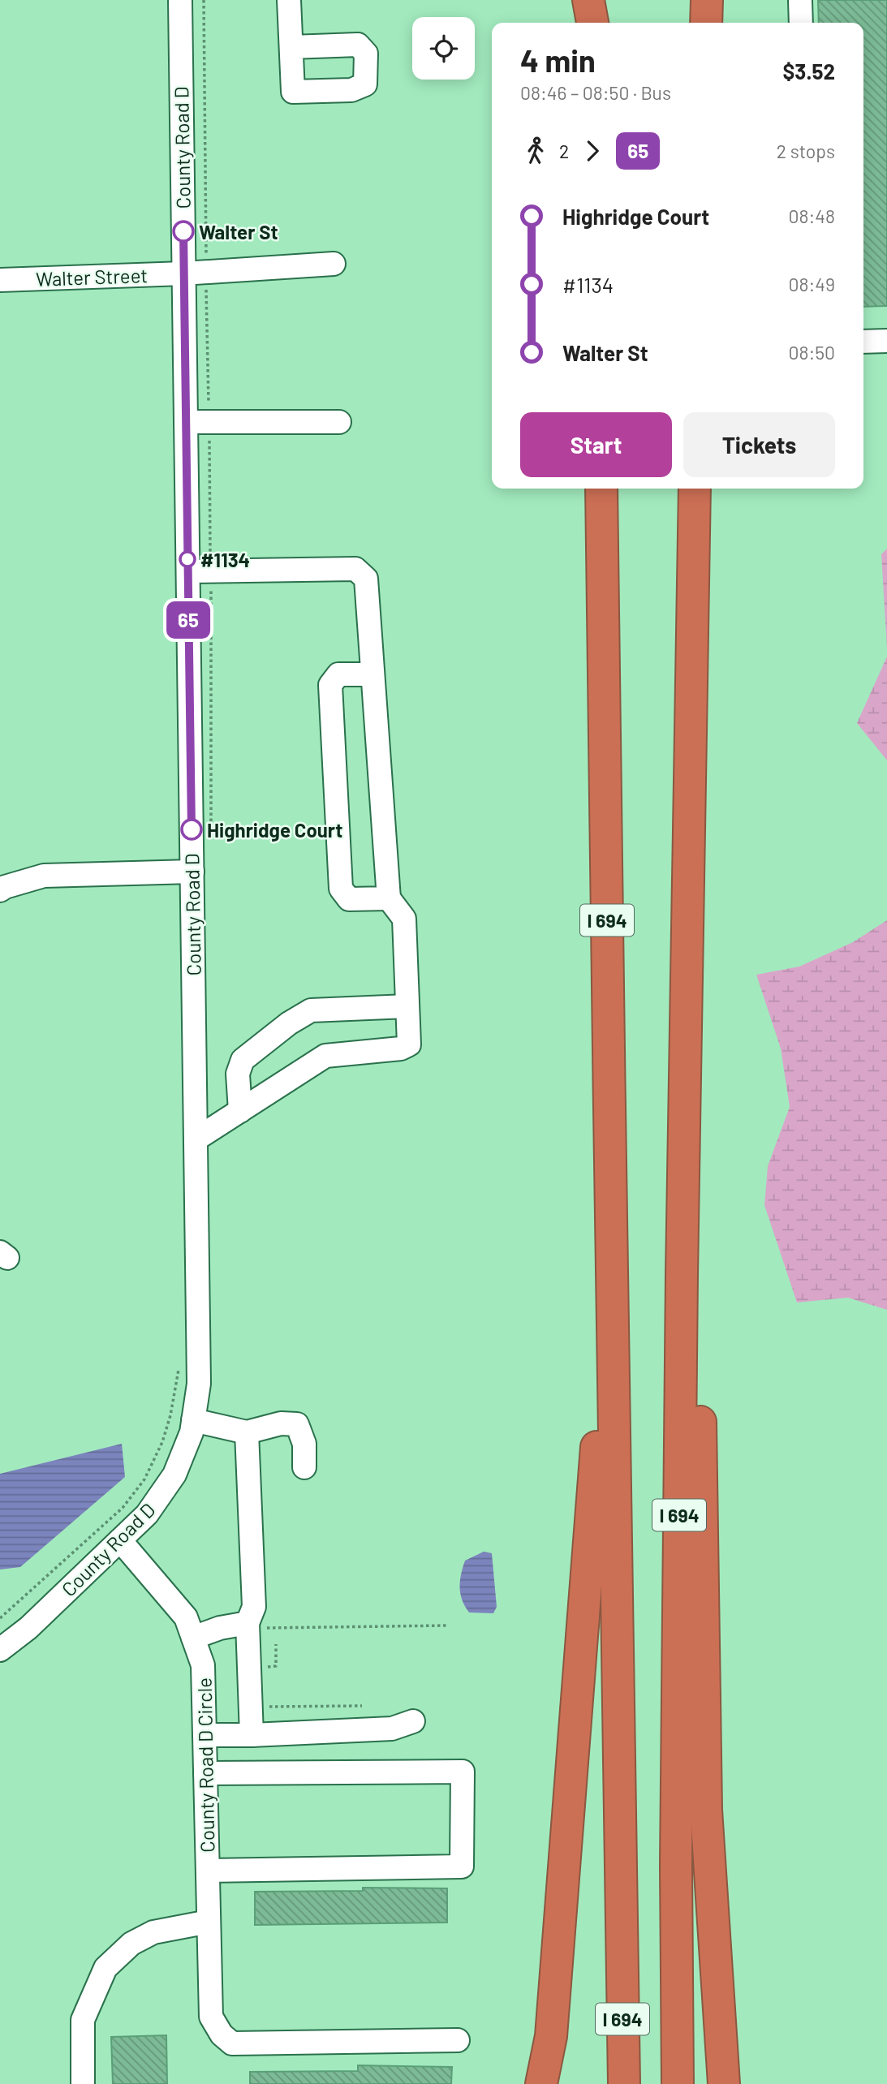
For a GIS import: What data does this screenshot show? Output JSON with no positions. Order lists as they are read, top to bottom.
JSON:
{
  "streets": {
    "highway": ["I 694"],
    "street": ["County Road D", "Walter Street", "County Road D Circle"]
  },
  "crossings": [
    ["County Road D", "Walter Street"],
    ["County Road D", "County Road D Circle"]
  ],
  "places": ["Walter St", "#1134", "Highridge Court"],
  "lines": ["bus line 65"],
  "page": {
    "on_map": "65",
    "heading": ["4 min", "08:46 – 08:50 · Bus", "$3.52"],
    "legs": ["2", "65", "2 stops"],
    "list": [
      {
        "name": "Highridge Court",
        "value": "08:48"
      },
      {
        "name": "#1134",
        "value": "08:49"
      },
      {
        "name": "Walter St",
        "value": "08:50"
      }
    ],
    "buttons": ["Start", "Tickets"]
  }
}
